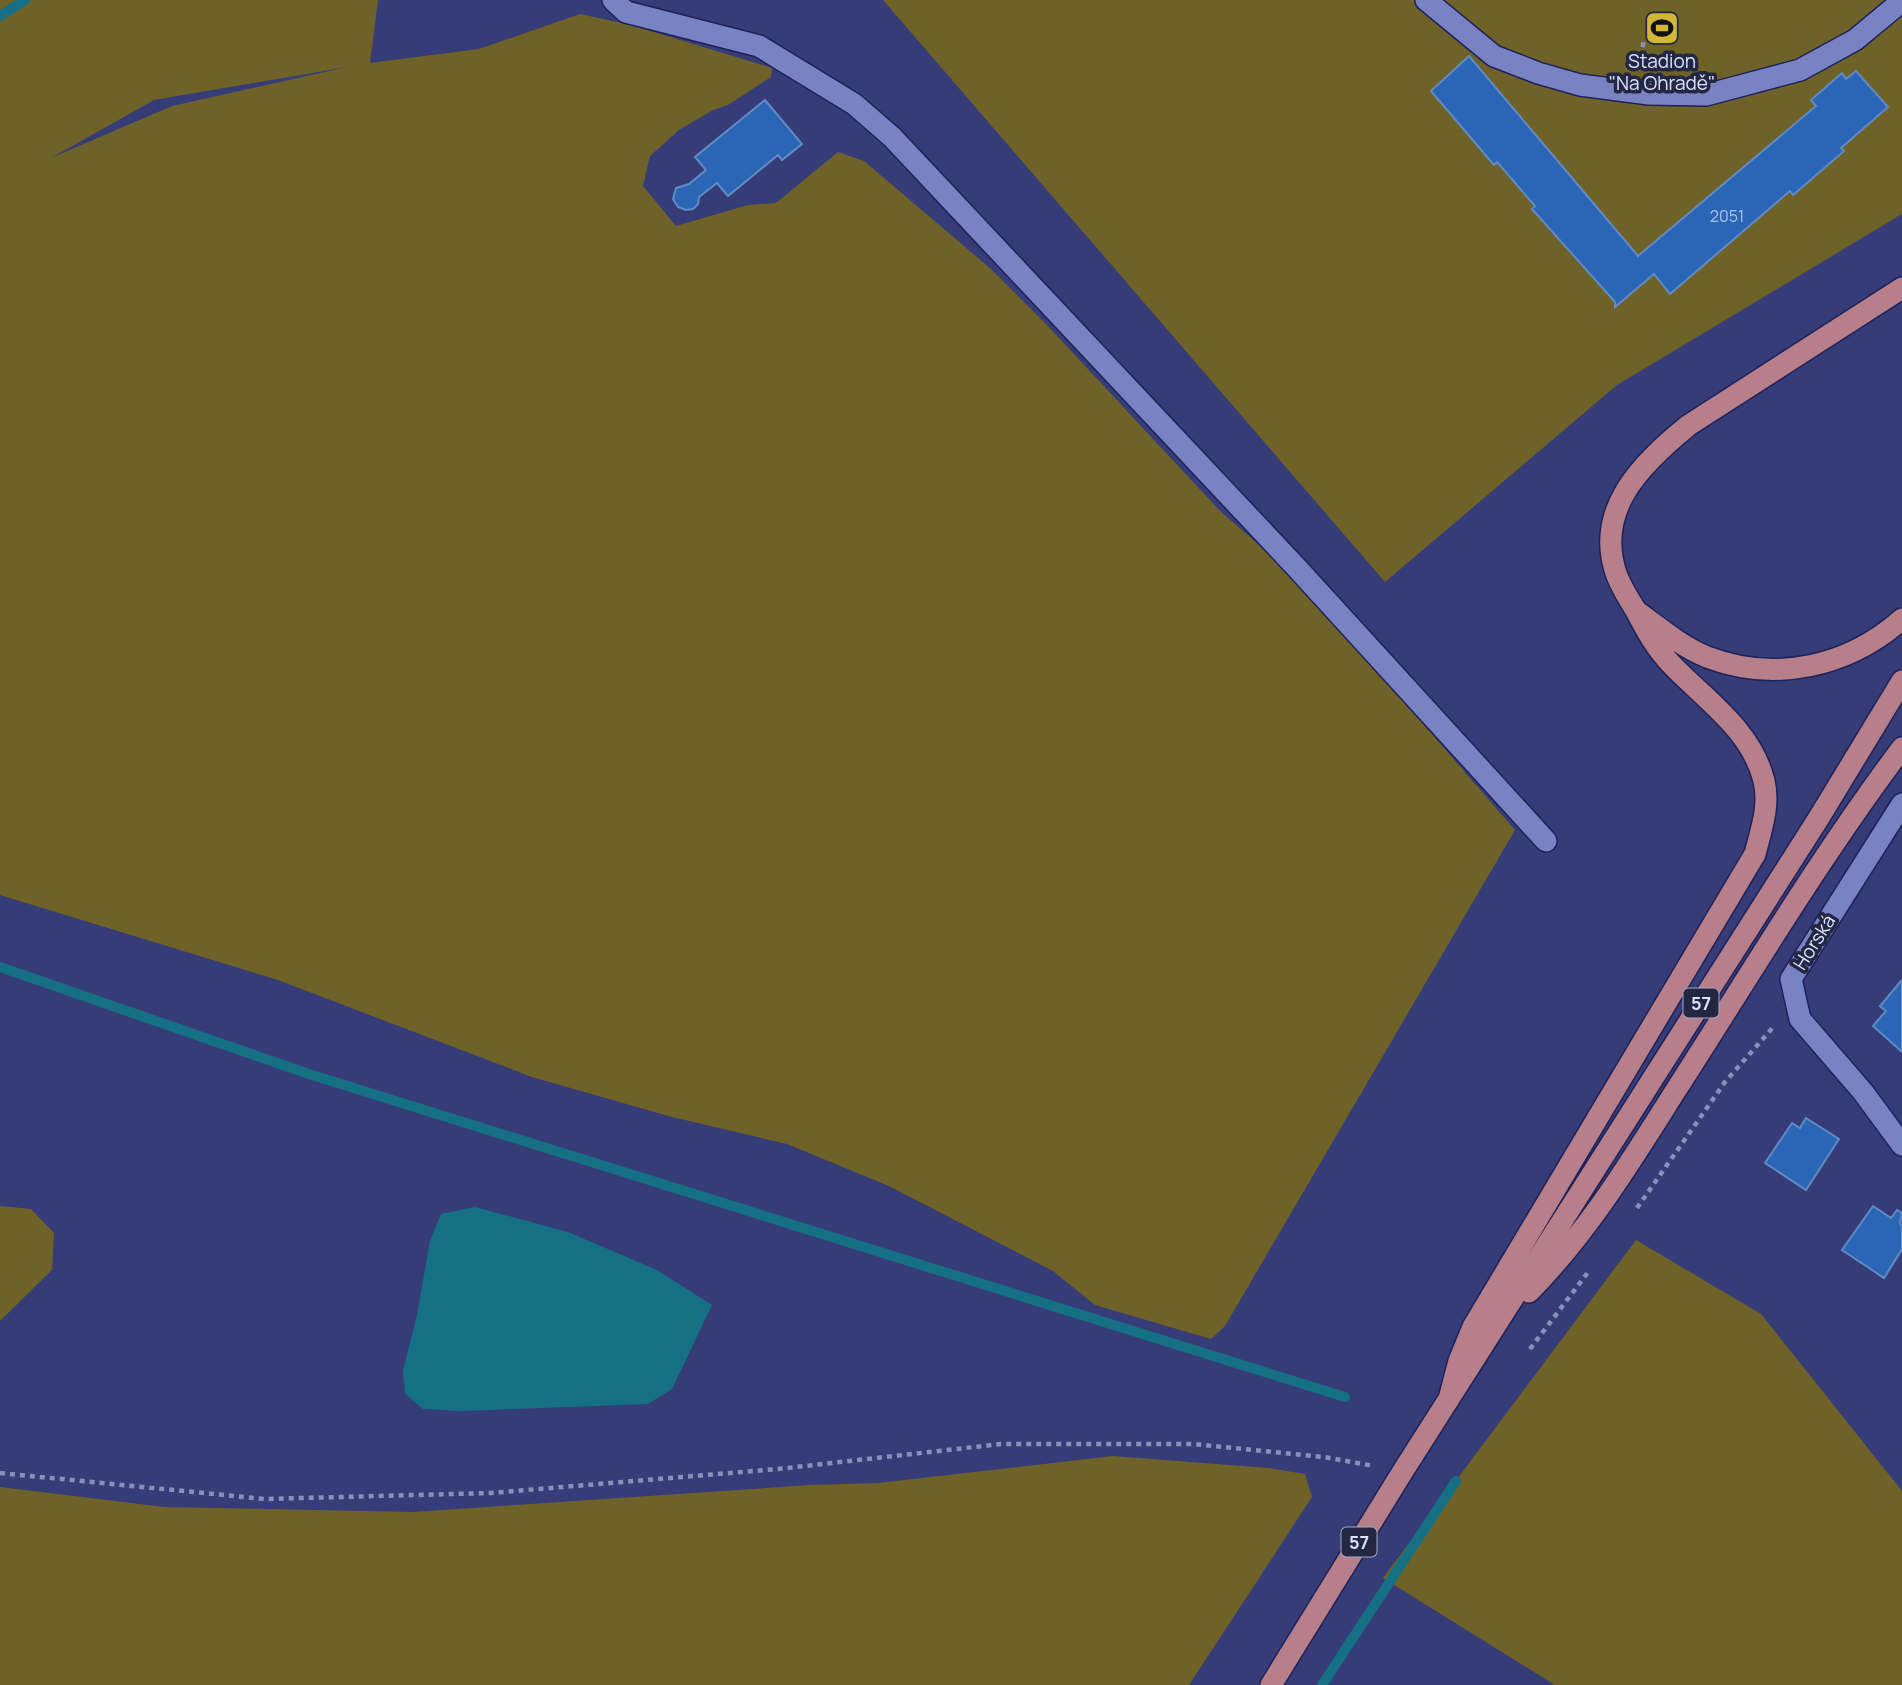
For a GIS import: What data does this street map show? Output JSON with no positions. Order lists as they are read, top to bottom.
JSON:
{
  "streets": {
    "main road": ["57"],
    "street": ["Horská"]
  },
  "places": {
    "sports": ["Stadion \"Na Ohradě\""]
  },
  "house_numbers": ["2051"]
}
